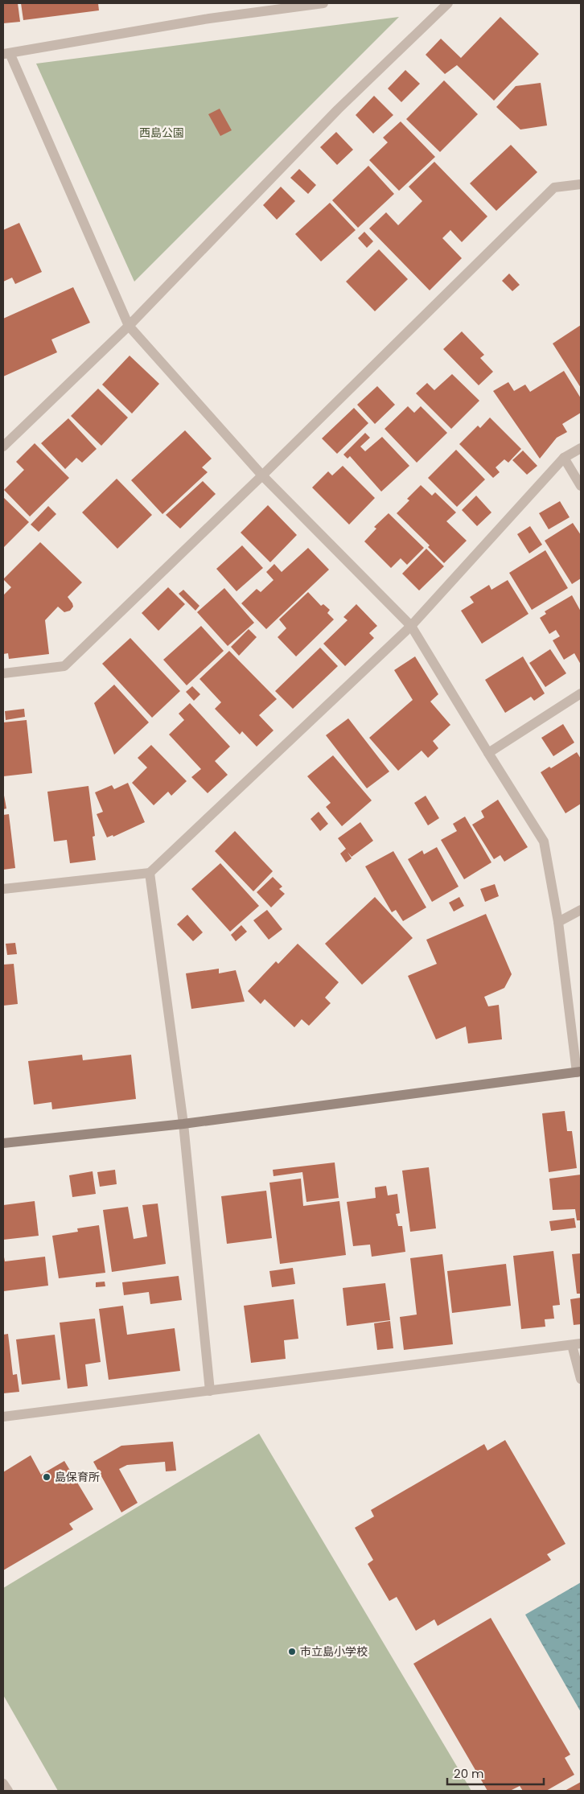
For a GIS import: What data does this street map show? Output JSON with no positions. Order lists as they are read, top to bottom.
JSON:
{
  "parks": ["西島公園"],
  "places": ["島保育所", "市立島小学校"],
  "scale_bar": "20 m"
}
